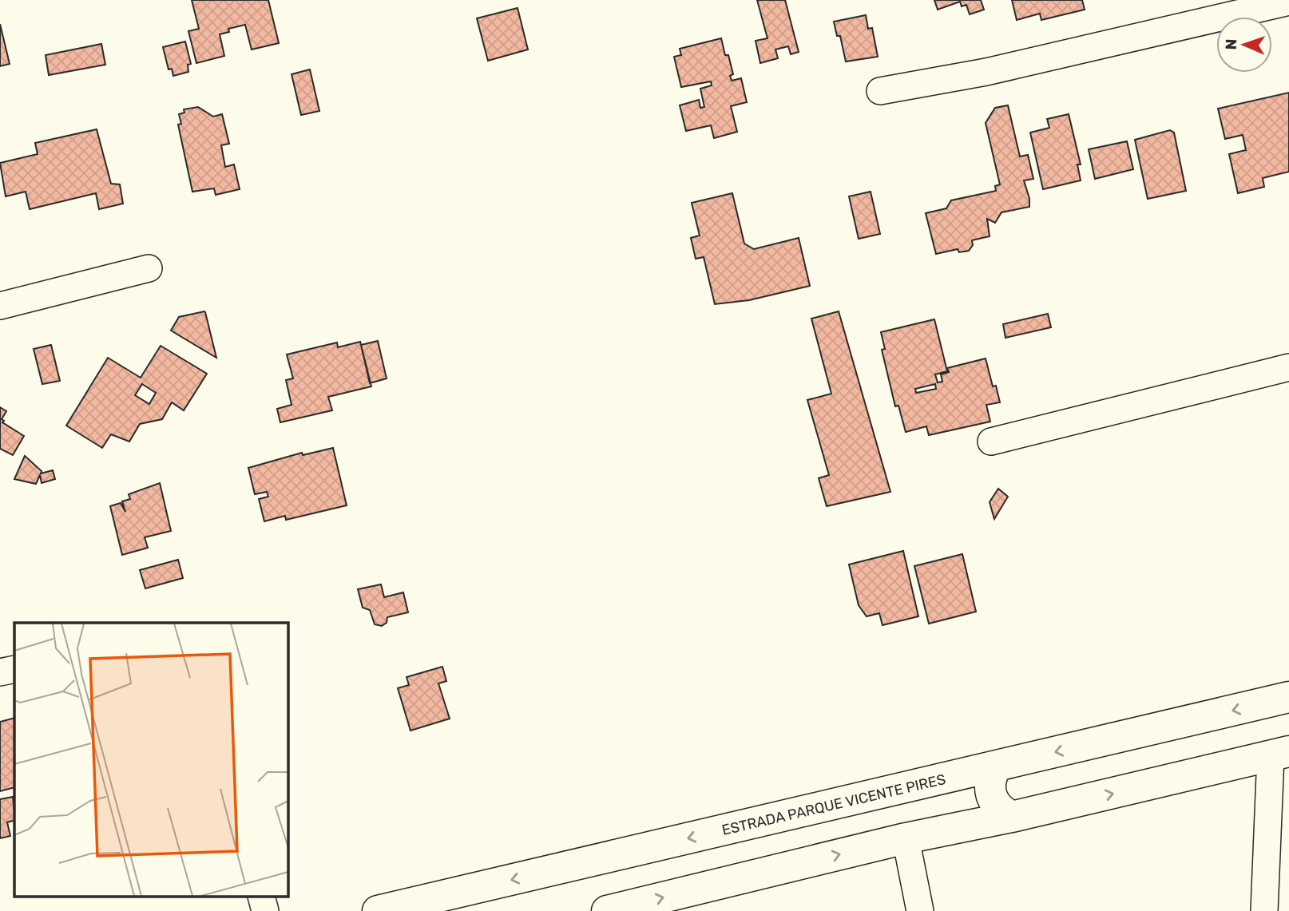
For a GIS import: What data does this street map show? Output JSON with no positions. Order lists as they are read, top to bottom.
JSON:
{
  "streets": {
    "main road": ["ESTRADA PARQUE VICENTE PIRES"]
  },
  "north": "left"
}
